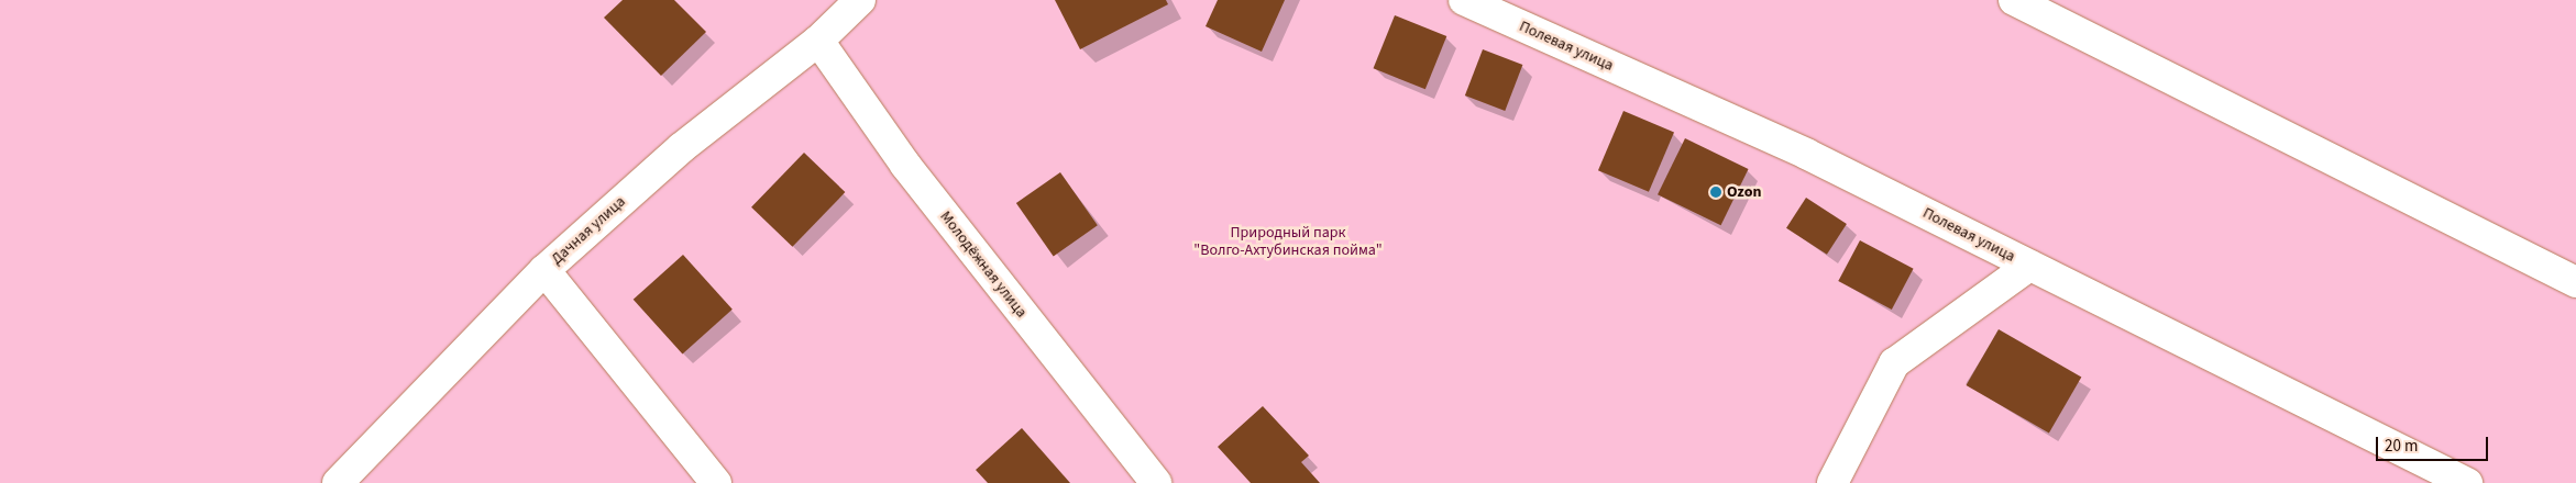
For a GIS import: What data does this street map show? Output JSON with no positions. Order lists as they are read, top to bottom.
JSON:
{
  "streets": {
    "street": ["Полевая улица", "Дачная улица", "Молодёжная улица"]
  },
  "crossings": [
    ["Дачная улица", "Молодёжная улица"]
  ],
  "parks": ["Природный парк \"Волго-Ахтубинская пойма\""],
  "places": ["Ozon"],
  "scale_bar": "20 m"
}
